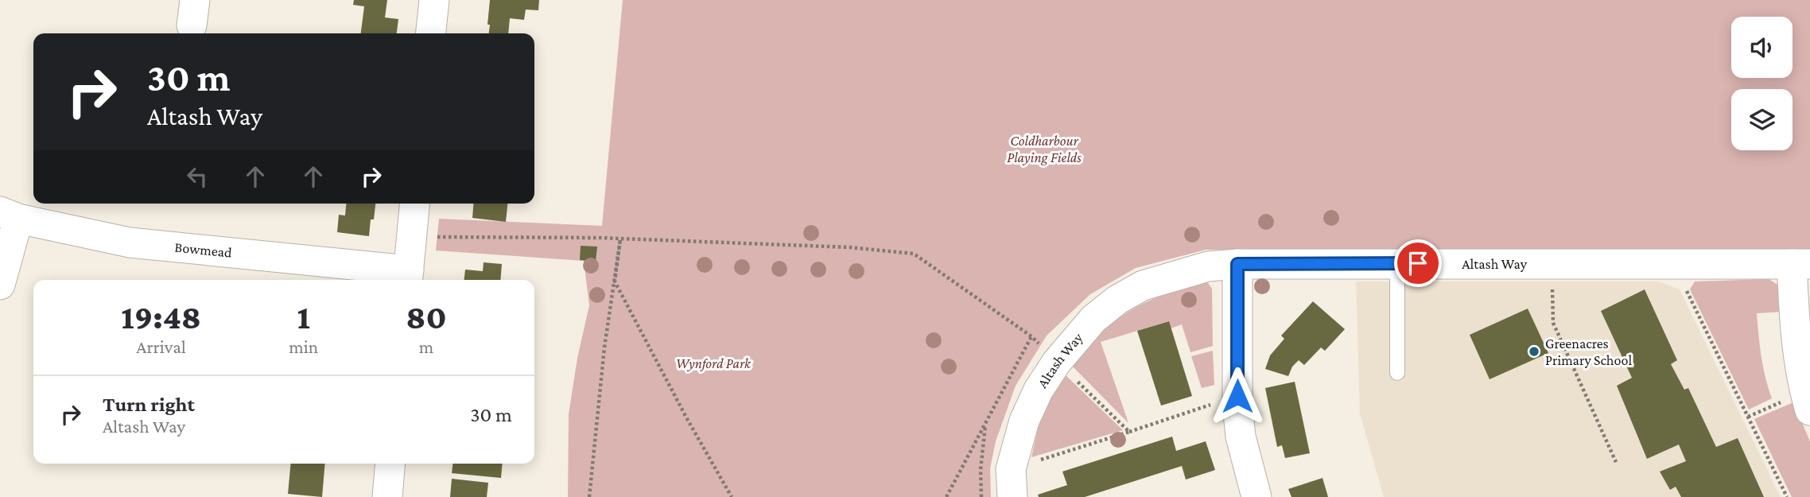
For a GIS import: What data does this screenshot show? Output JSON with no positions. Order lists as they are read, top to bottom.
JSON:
{
  "streets": {
    "street": ["Bowmead", "Altash Way"]
  },
  "parks": ["Coldharbour Playing Fields", "Wynford Park"],
  "places": ["Greenacres Primary School"],
  "page": {
    "turn": ["30 m", "Altash Way"],
    "eta": [
      "19:48",
      "Arrival",
      "1",
      "min",
      "80",
      "m"
    ],
    "list": [
      {
        "name": "Turn right",
        "note": "Altash Way",
        "value": "30 m"
      }
    ]
  }
}
